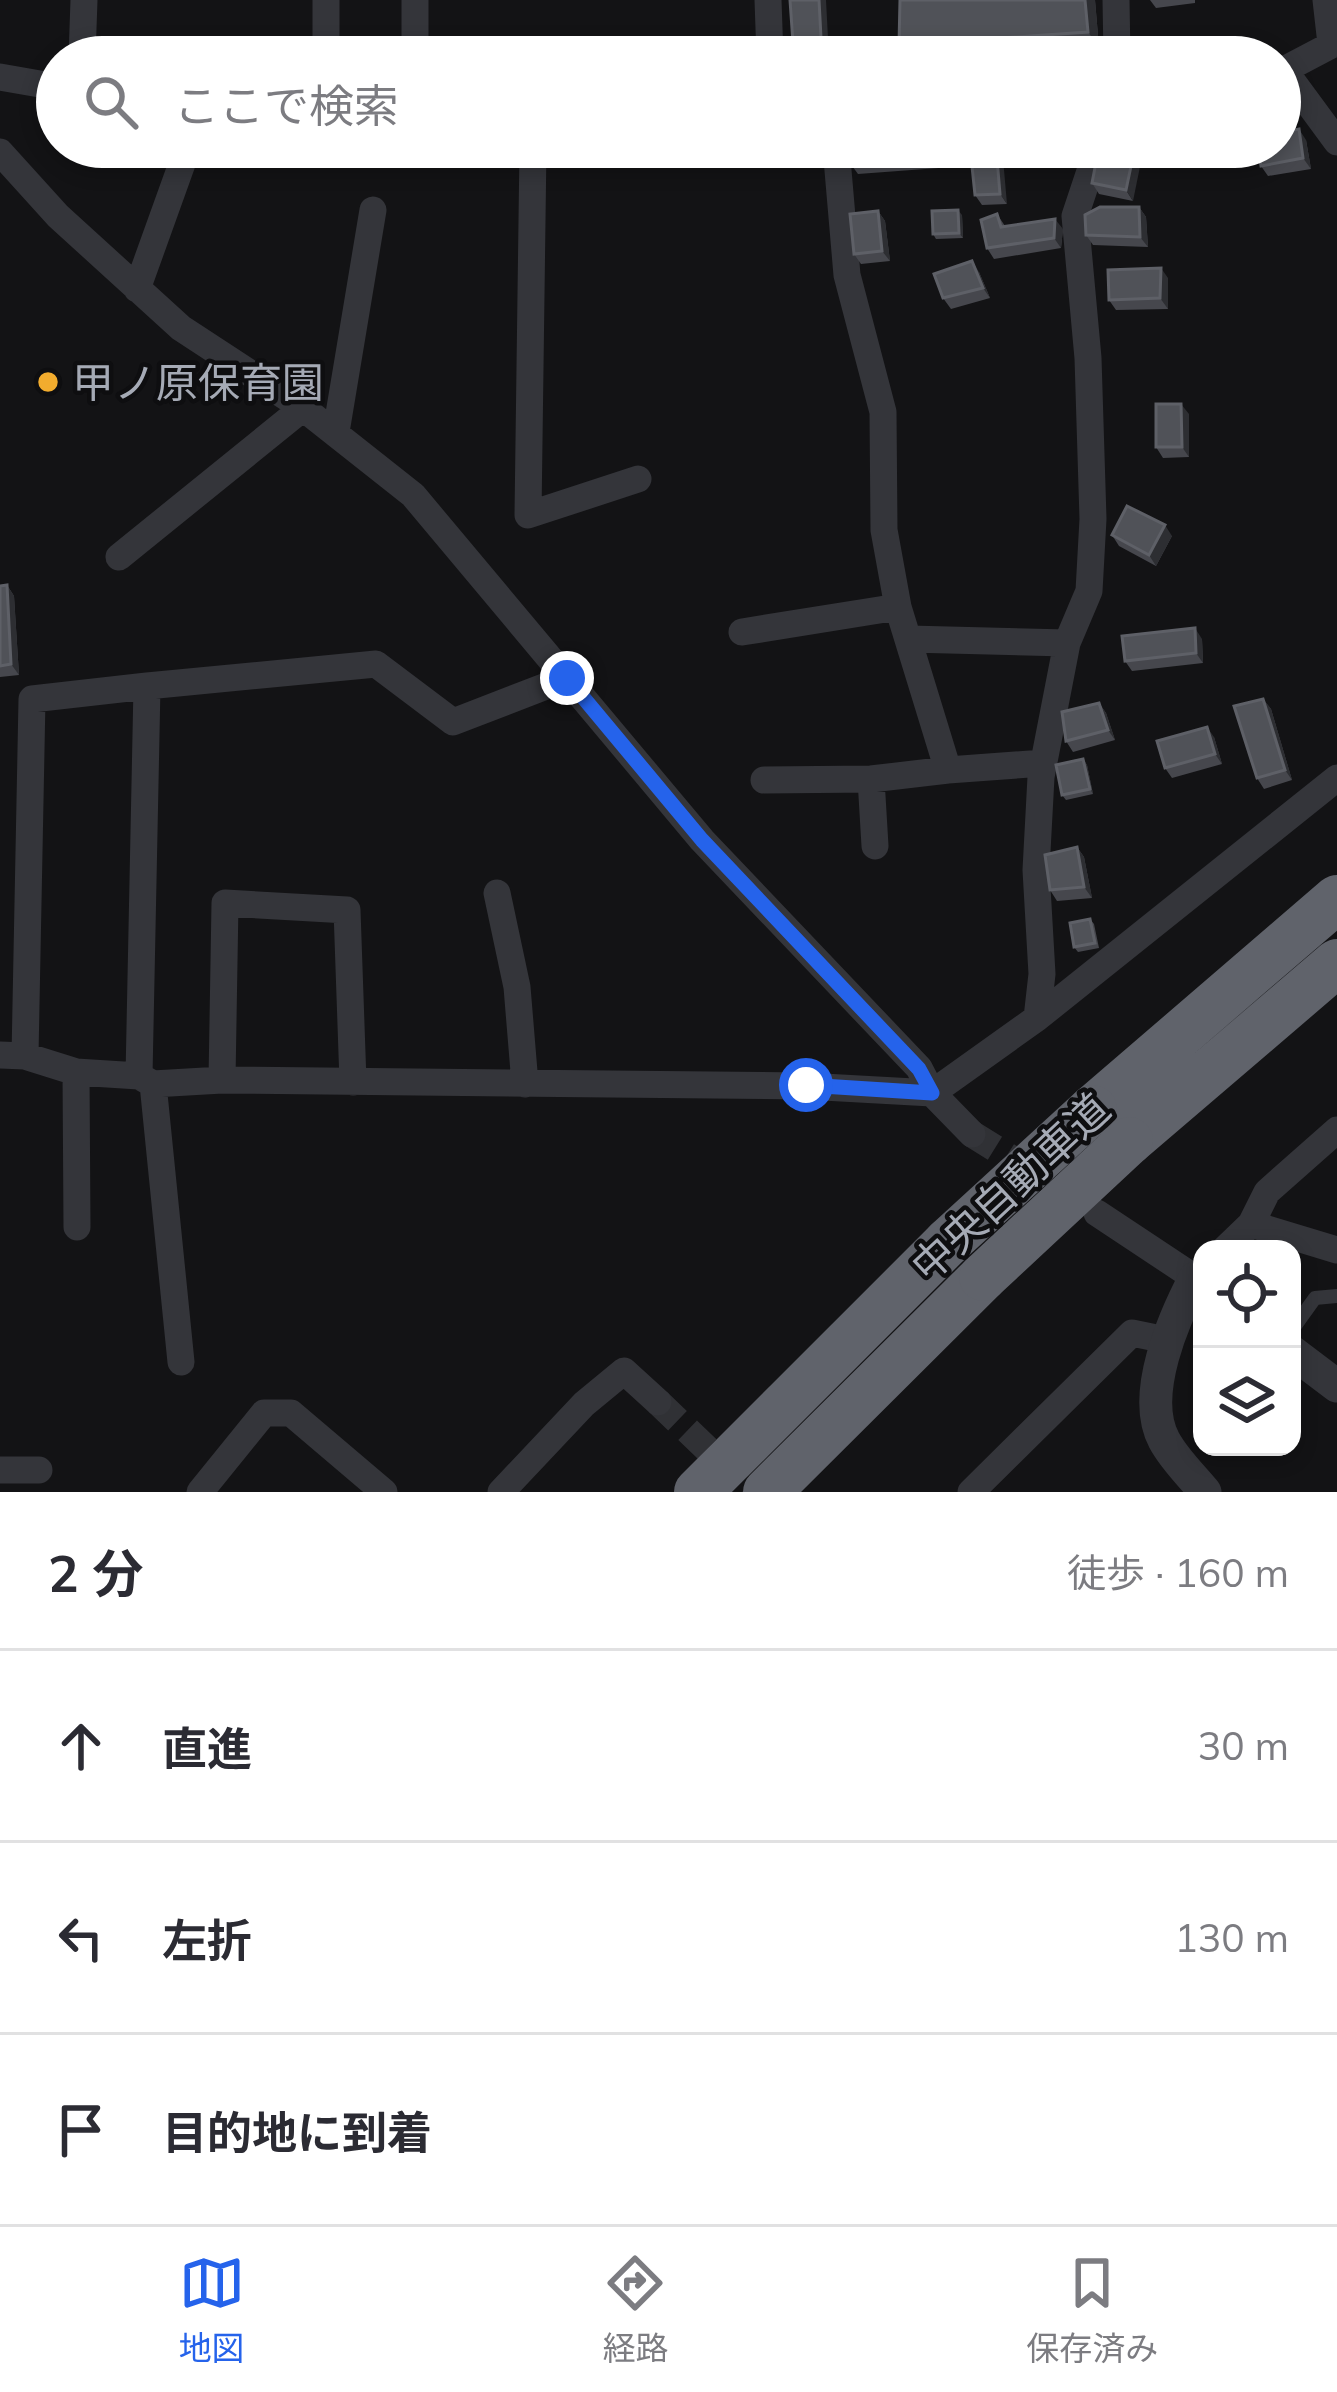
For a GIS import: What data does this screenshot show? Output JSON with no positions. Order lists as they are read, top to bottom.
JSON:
{
  "streets": {
    "highway": ["中央自動車道"]
  },
  "places": ["甲ノ原保育園"],
  "page": {
    "search": "ここで検索",
    "heading": ["2 分", "徒歩 · 160 m"],
    "list": [
      ["直進", "30 m"],
      ["左折", "130 m"],
      "目的地に到着"
    ],
    "nav": ["地図", "経路", "保存済み"]
  }
}
